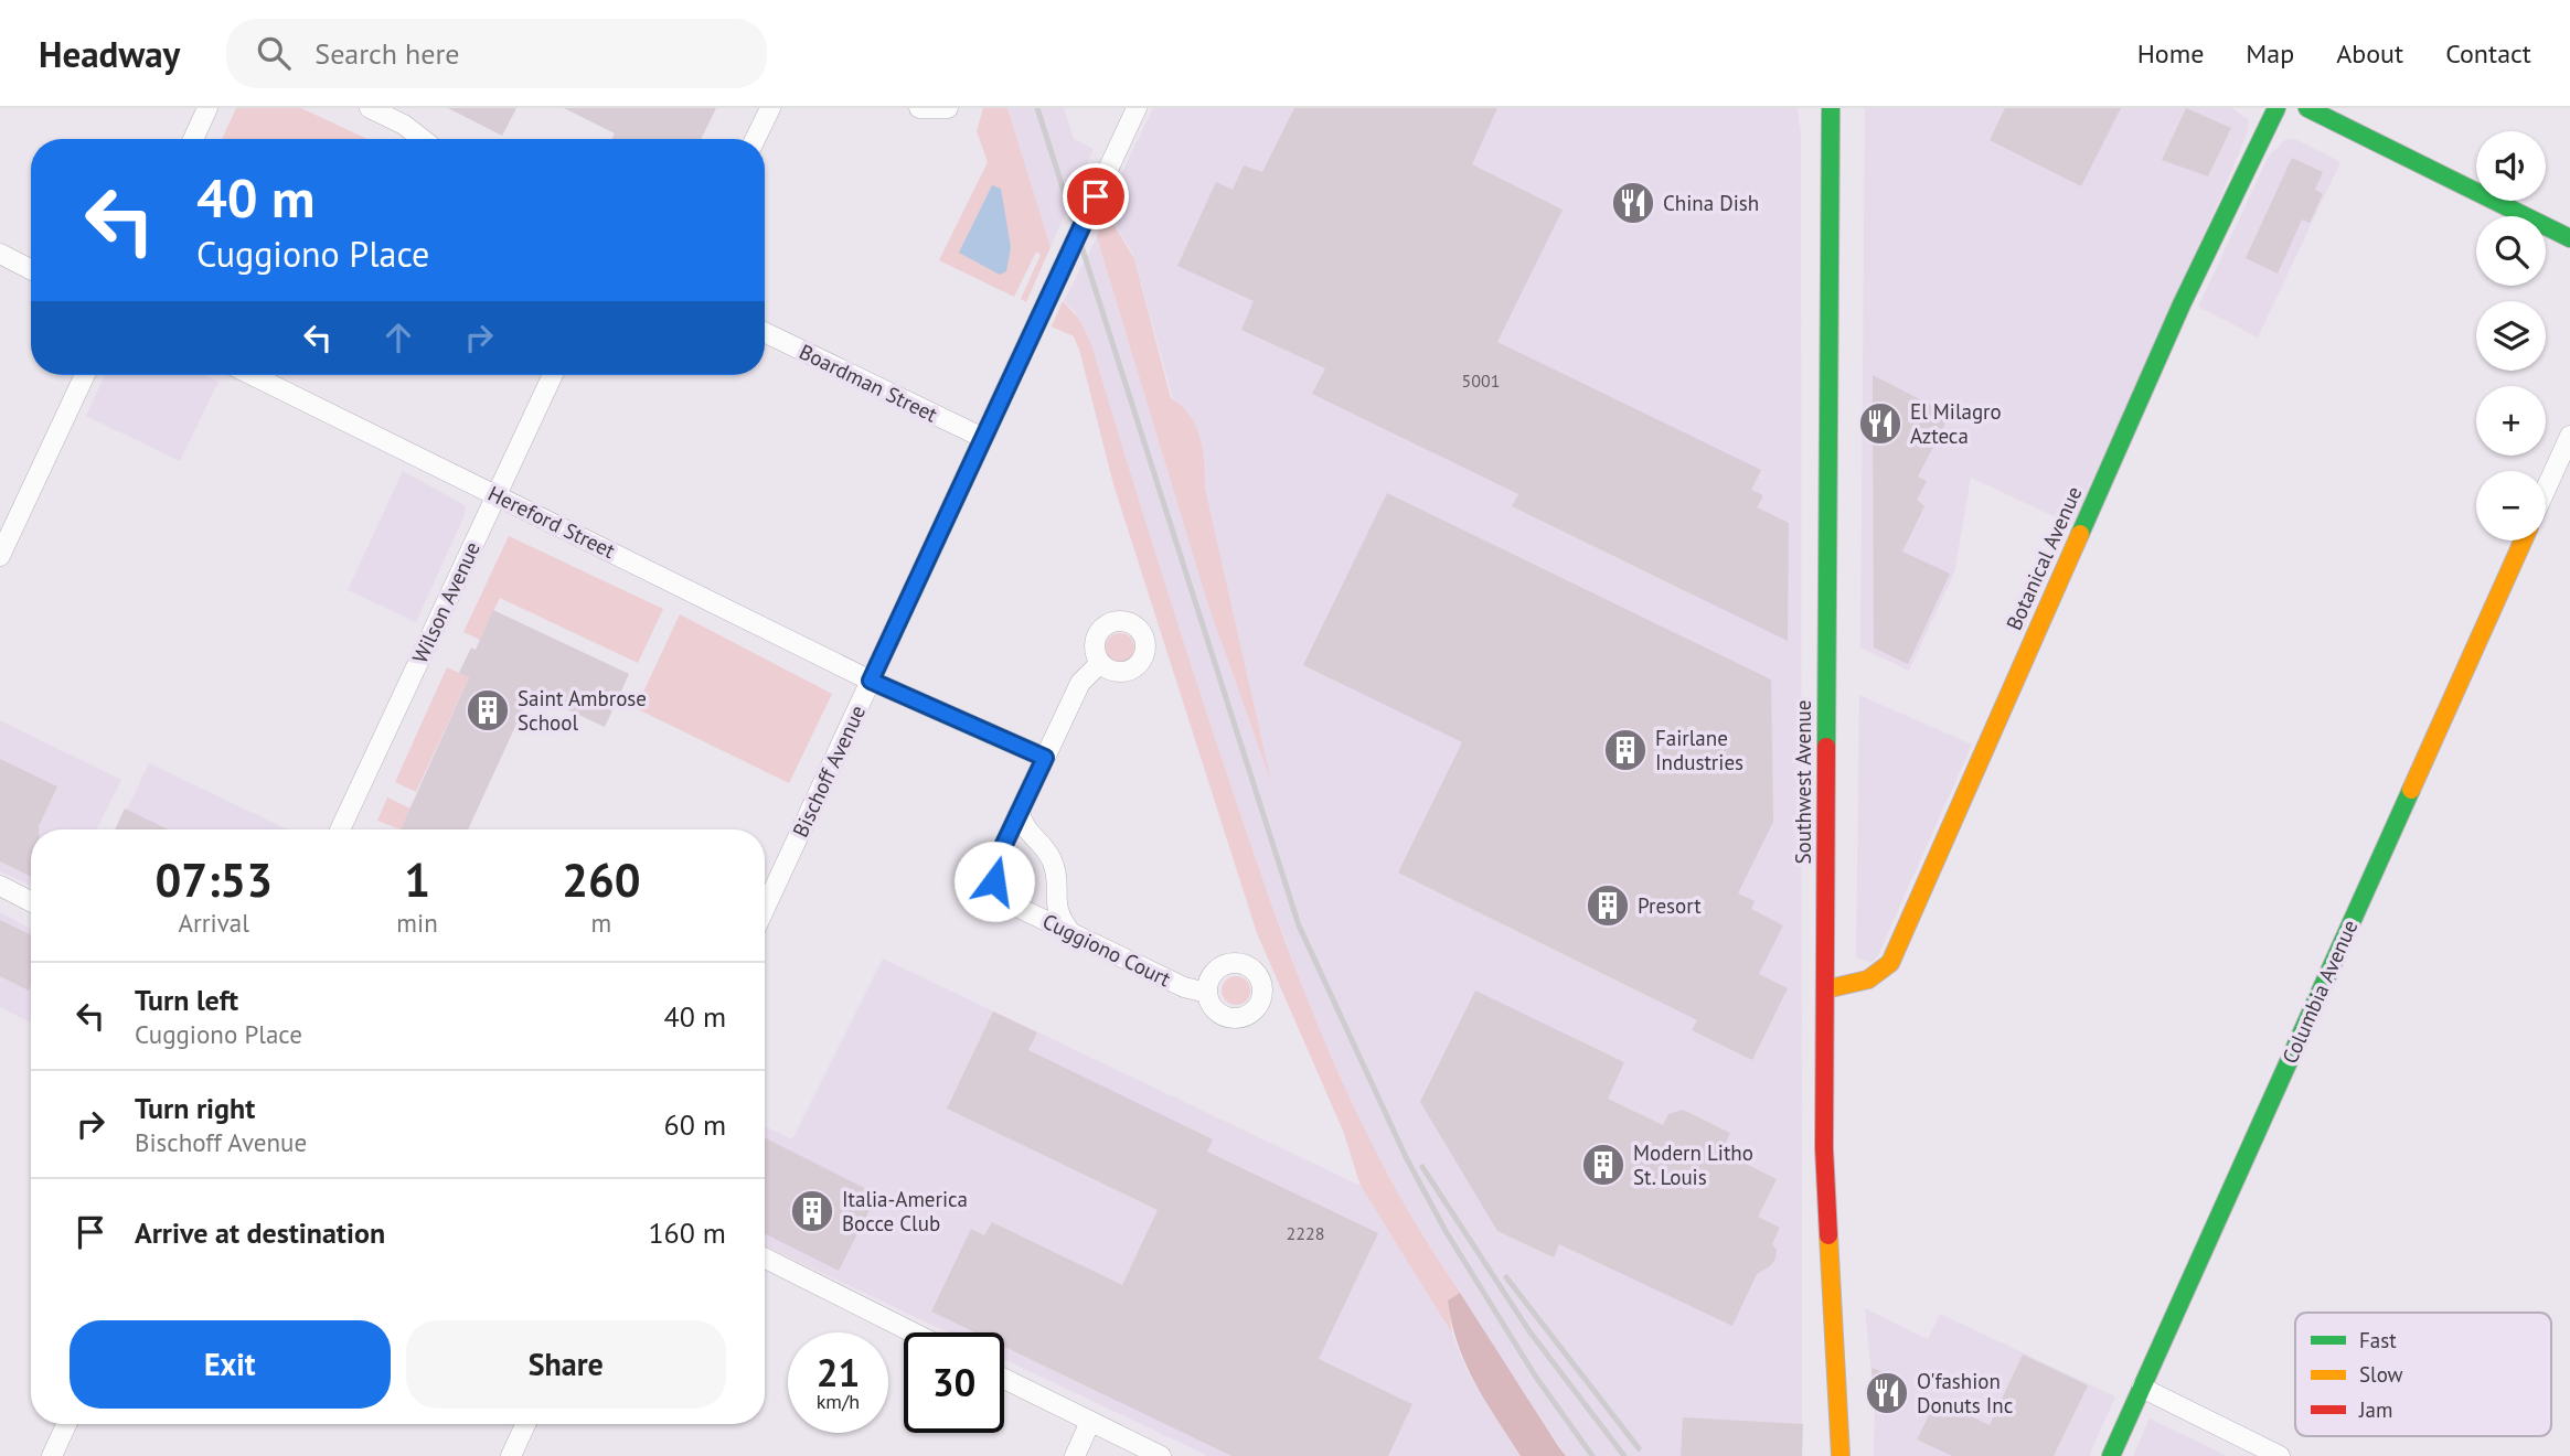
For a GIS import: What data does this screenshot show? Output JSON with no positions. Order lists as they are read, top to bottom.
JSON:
{
  "streets": {
    "street": [
      "Boardman Street",
      "Hereford Street",
      "Botanical Avenue",
      "Wilson Avenue",
      "Bischoff Avenue",
      "Southwest Avenue",
      "Cuggiono Court",
      "Columbia Avenue"
    ]
  },
  "crossings": [
    ["Boardman Street", "Bischoff Avenue"],
    ["Hereford Street", "Wilson Avenue"],
    ["Hereford Street", "Bischoff Avenue"],
    ["Botanical Avenue", "Southwest Avenue"]
  ],
  "places": {
    "restaurant": ["China Dish", "El Milagro Azteca", "O'fashion Donuts Inc"],
    "building": [
      "Saint Ambrose School",
      "Fairlane Industries",
      "Presort",
      "Modern Litho St. Louis",
      "Italia-America Bocce Club"
    ]
  },
  "house_numbers": ["5001", "2228"],
  "legend": ["Fast", "Slow", "Jam"],
  "page": {
    "header": "Headway",
    "search": "Search here",
    "nav": [
      "Home",
      "Map",
      "About",
      "Contact"
    ],
    "map_buttons": ["+", "−"],
    "turn": ["40 m", "Cuggiono Place"],
    "eta": [
      "07:53",
      "Arrival",
      "1",
      "min",
      "260",
      "m"
    ],
    "list": [
      {
        "name": "Turn left",
        "note": "Cuggiono Place",
        "value": "40 m"
      },
      {
        "name": "Turn right",
        "note": "Bischoff Avenue",
        "value": "60 m"
      },
      {
        "name": "Arrive at destination",
        "value": "160 m"
      }
    ],
    "buttons": ["Exit", "Share"],
    "speed": "21 km/h",
    "limit": "30"
  }
}
